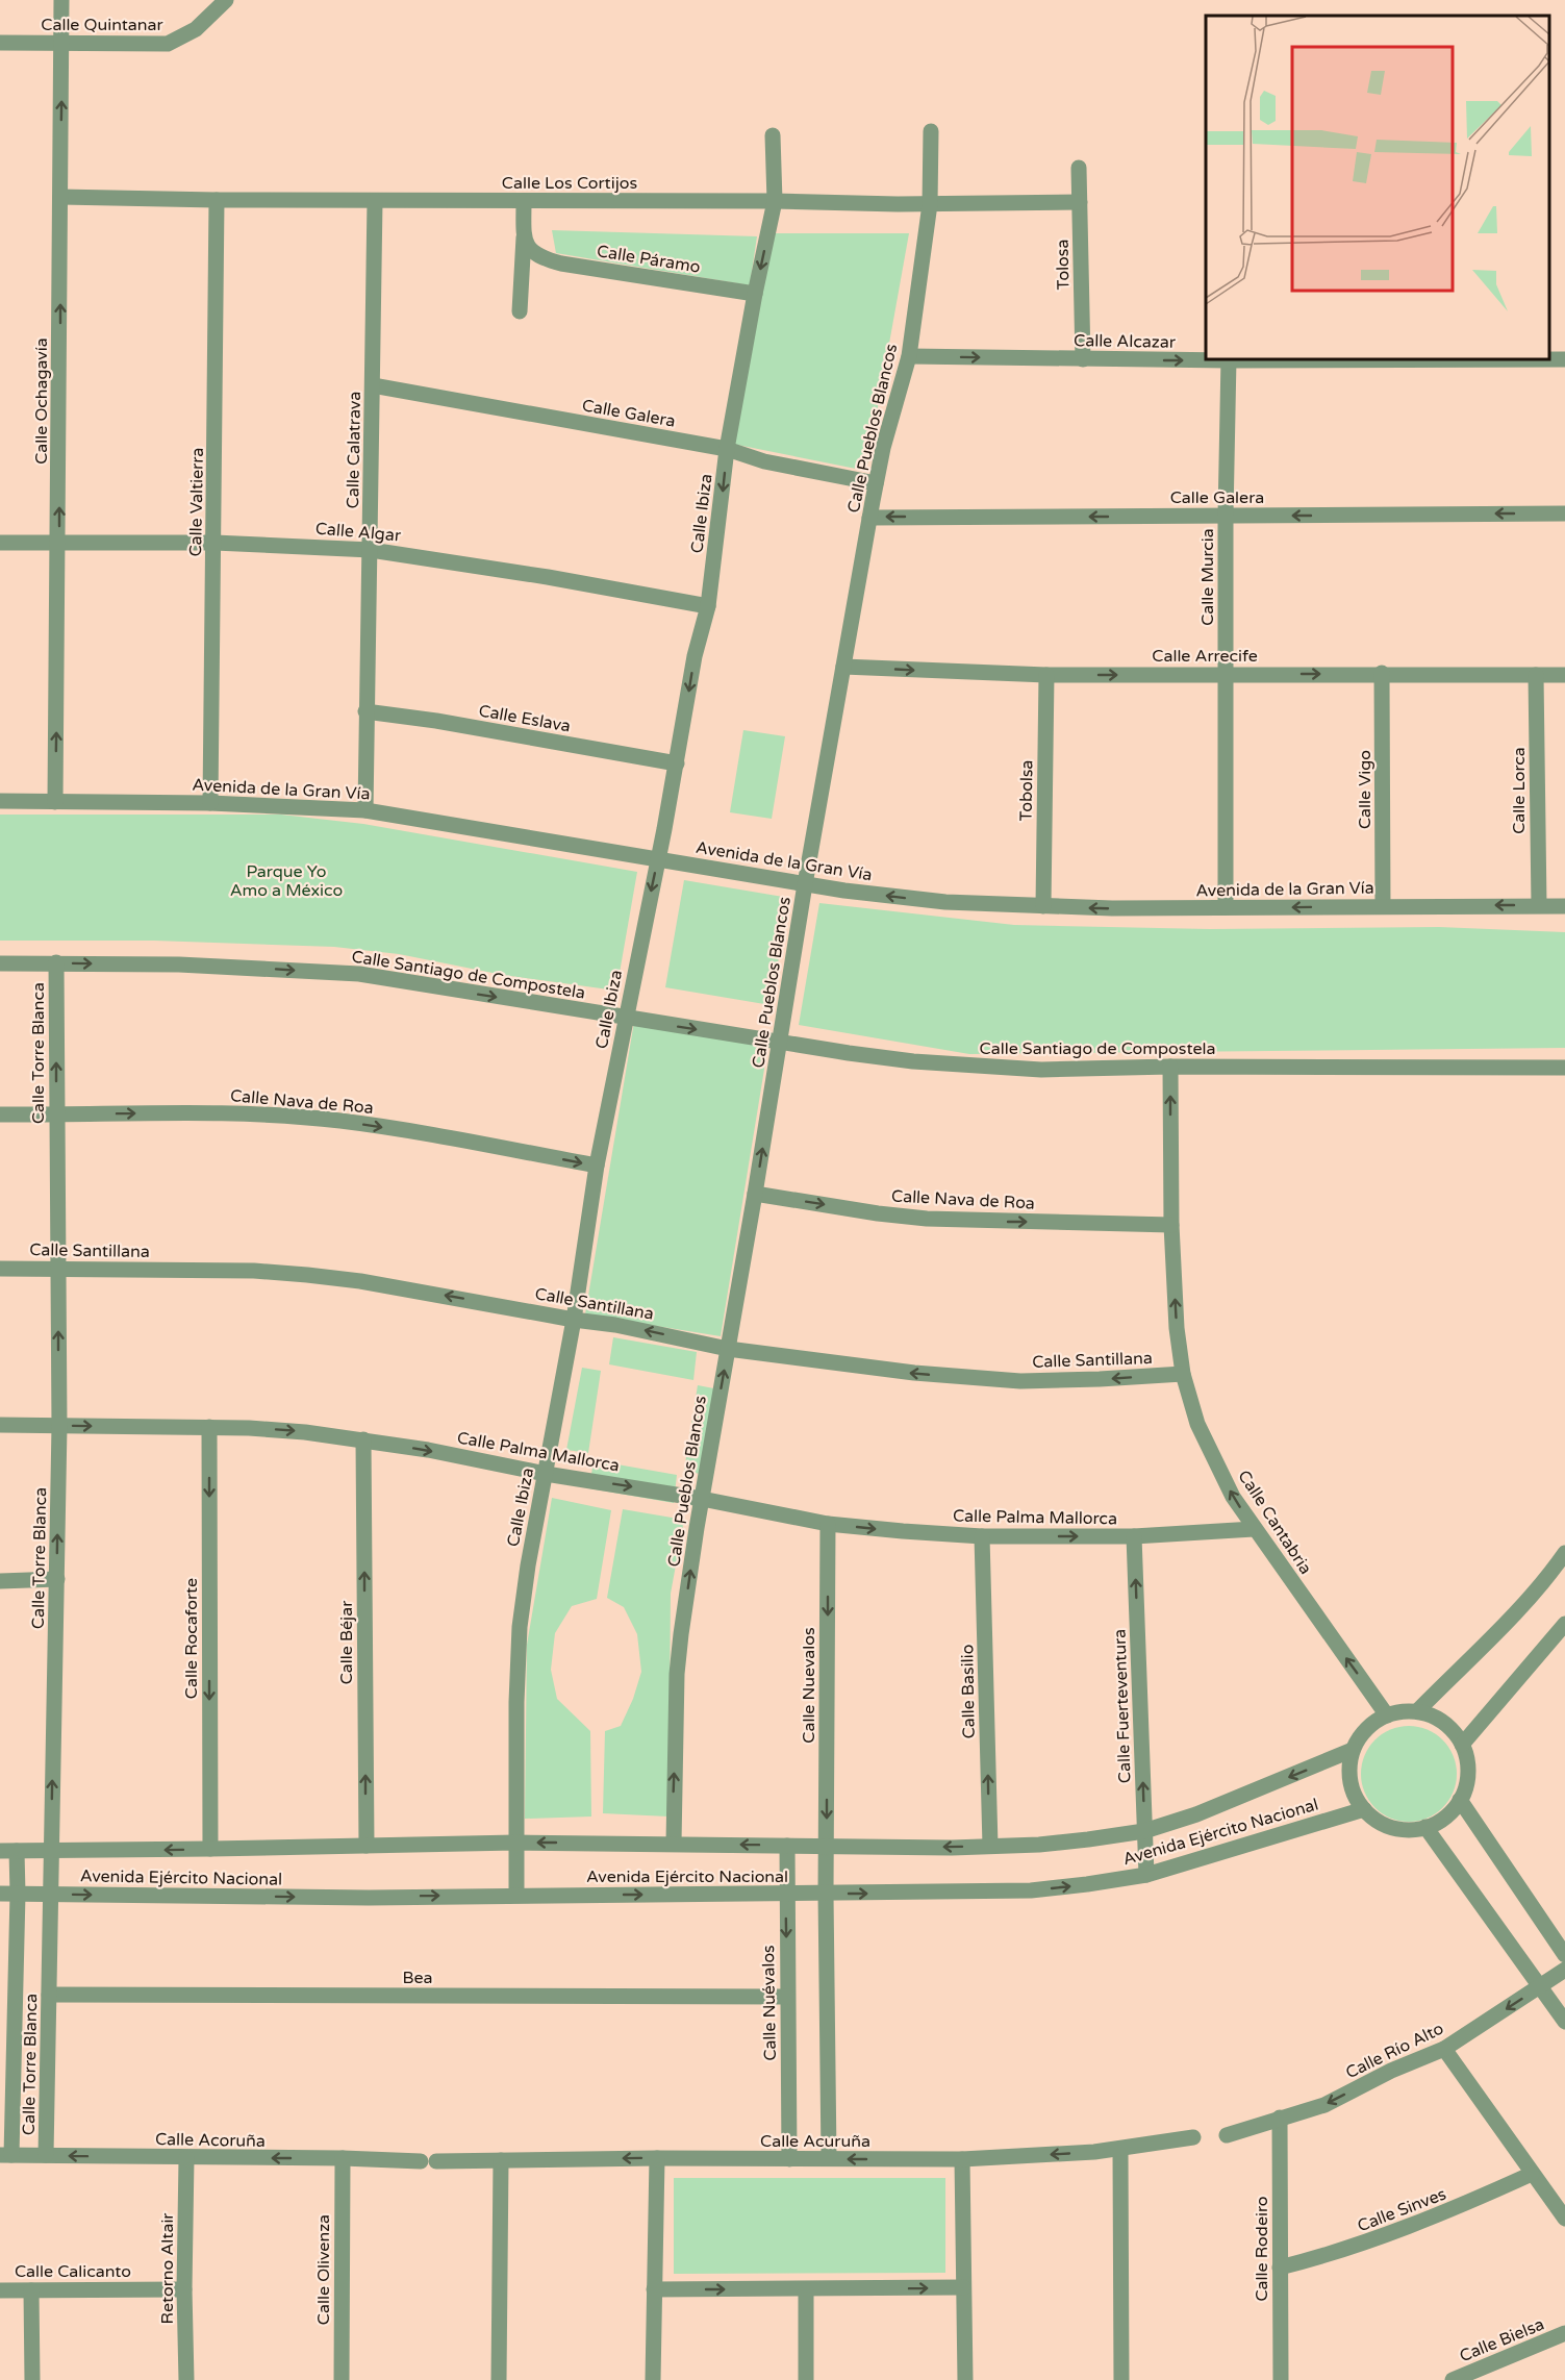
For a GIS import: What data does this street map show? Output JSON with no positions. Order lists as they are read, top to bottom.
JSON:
{
  "streets": {
    "street": [
      "Calle Quintanar",
      "Calle Los Cortijos",
      "Calle Páramo",
      "Tolosa",
      "Calle Alcazar",
      "Calle Ochagavía",
      "Calle Galera",
      "Calle Pueblos Blancos",
      "Calle Calatrava",
      "Calle Valtierra",
      "Calle Ibiza",
      "Calle Algar",
      "Calle Murcia",
      "Calle Arrecife",
      "Calle Eslava",
      "Avenida de la Gran Vía",
      "Calle Vigo",
      "Tobolsa",
      "Calle Lorca",
      "Calle Santiago de Compostela",
      "Calle Torre Blanca",
      "Calle Nava de Roa",
      "Calle Santillana",
      "Calle Palma Mallorca",
      "Calle Cantabria",
      "Calle Rocaforte",
      "Calle Béjar",
      "Calle Nuevalos",
      "Calle Basilio",
      "Calle Fuerteventura",
      "Avenida Ejército Nacional",
      "Bea",
      "Calle Nuévalos",
      "Calle Río Alto",
      "Calle Acoruña",
      "Calle Acuruña",
      "Calle Sinves",
      "Calle Rodeiro",
      "Retorno Altair",
      "Calle Olivenza",
      "Calle Calicanto",
      "Calle Bielsa"
    ]
  },
  "crossings": [
    ["Calle Quintanar", "Calle Ochagavía"],
    ["Calle Los Cortijos", "Tolosa"],
    ["Calle Los Cortijos", "Calle Ochagavía"],
    ["Calle Los Cortijos", "Calle Pueblos Blancos"],
    ["Calle Los Cortijos", "Calle Calatrava"],
    ["Calle Los Cortijos", "Calle Valtierra"],
    ["Calle Los Cortijos", "Calle Ibiza"],
    ["Calle Páramo", "Calle Ibiza"],
    ["Tolosa", "Calle Alcazar"],
    ["Calle Alcazar", "Calle Pueblos Blancos"],
    ["Calle Alcazar", "Calle Murcia"],
    ["Calle Ochagavía", "Calle Algar"],
    ["Calle Ochagavía", "Avenida de la Gran Vía"],
    ["Calle Galera", "Calle Pueblos Blancos"],
    ["Calle Galera", "Calle Calatrava"],
    ["Calle Galera", "Calle Ibiza"],
    ["Calle Galera", "Calle Murcia"],
    ["Calle Pueblos Blancos", "Calle Arrecife"],
    ["Calle Pueblos Blancos", "Avenida de la Gran Vía"],
    ["Calle Pueblos Blancos", "Calle Santiago de Compostela"],
    ["Calle Pueblos Blancos", "Calle Nava de Roa"],
    ["Calle Pueblos Blancos", "Calle Santillana"],
    ["Calle Pueblos Blancos", "Calle Palma Mallorca"],
    ["Calle Pueblos Blancos", "Avenida Ejército Nacional"],
    ["Calle Calatrava", "Calle Algar"],
    ["Calle Calatrava", "Calle Eslava"],
    ["Calle Calatrava", "Avenida de la Gran Vía"],
    ["Calle Valtierra", "Calle Algar"],
    ["Calle Valtierra", "Avenida de la Gran Vía"],
    ["Calle Ibiza", "Calle Algar"],
    ["Calle Ibiza", "Calle Eslava"],
    ["Calle Ibiza", "Avenida de la Gran Vía"],
    ["Calle Ibiza", "Calle Santiago de Compostela"],
    ["Calle Ibiza", "Calle Nava de Roa"],
    ["Calle Ibiza", "Calle Santillana"],
    ["Calle Ibiza", "Calle Palma Mallorca"],
    ["Calle Ibiza", "Avenida Ejército Nacional"],
    ["Calle Murcia", "Calle Arrecife"],
    ["Calle Murcia", "Avenida de la Gran Vía"],
    ["Calle Arrecife", "Calle Vigo"],
    ["Calle Arrecife", "Tobolsa"],
    ["Calle Arrecife", "Calle Lorca"],
    ["Avenida de la Gran Vía", "Calle Vigo"],
    ["Avenida de la Gran Vía", "Tobolsa"],
    ["Avenida de la Gran Vía", "Calle Lorca"],
    ["Calle Santiago de Compostela", "Calle Torre Blanca"],
    ["Calle Santiago de Compostela", "Calle Cantabria"],
    ["Calle Torre Blanca", "Calle Nava de Roa"],
    ["Calle Torre Blanca", "Calle Santillana"],
    ["Calle Torre Blanca", "Calle Palma Mallorca"],
    ["Calle Torre Blanca", "Avenida Ejército Nacional"],
    ["Calle Torre Blanca", "Bea"],
    ["Calle Torre Blanca", "Calle Acoruña"],
    ["Calle Nava de Roa", "Calle Cantabria"],
    ["Calle Santillana", "Calle Cantabria"],
    ["Calle Palma Mallorca", "Calle Cantabria"],
    ["Calle Palma Mallorca", "Calle Rocaforte"],
    ["Calle Palma Mallorca", "Calle Béjar"],
    ["Calle Palma Mallorca", "Calle Nuevalos"],
    ["Calle Palma Mallorca", "Calle Basilio"],
    ["Calle Palma Mallorca", "Calle Fuerteventura"],
    ["Calle Cantabria", "Avenida Ejército Nacional"],
    ["Calle Rocaforte", "Avenida Ejército Nacional"],
    ["Calle Béjar", "Avenida Ejército Nacional"],
    ["Calle Nuevalos", "Avenida Ejército Nacional"],
    ["Calle Basilio", "Avenida Ejército Nacional"],
    ["Calle Fuerteventura", "Avenida Ejército Nacional"],
    ["Avenida Ejército Nacional", "Calle Nuévalos"],
    ["Bea", "Calle Nuévalos"],
    ["Calle Nuévalos", "Calle Acuruña"],
    ["Calle Río Alto", "Calle Rodeiro"],
    ["Calle Acoruña", "Calle Acuruña"],
    ["Calle Acoruña", "Retorno Altair"],
    ["Calle Acoruña", "Calle Olivenza"],
    ["Calle Sinves", "Calle Rodeiro"],
    ["Retorno Altair", "Calle Calicanto"]
  ],
  "one_way": [
    "Calle Alcazar",
    "Calle Ochagavía",
    "Calle Galera",
    "Calle Pueblos Blancos",
    "Calle Arrecife",
    "Avenida de la Gran Vía",
    "Calle Santiago de Compostela",
    "Calle Torre Blanca",
    "Calle Nava de Roa",
    "Calle Santillana",
    "Calle Palma Mallorca",
    "Calle Cantabria",
    "Calle Rocaforte",
    "Calle Béjar",
    "Calle Nuevalos",
    "Calle Basilio",
    "Calle Fuerteventura",
    "Calle Río Alto",
    "Calle Acoruña"
  ],
  "parks": ["Parque Yo Amo a México"]
}
